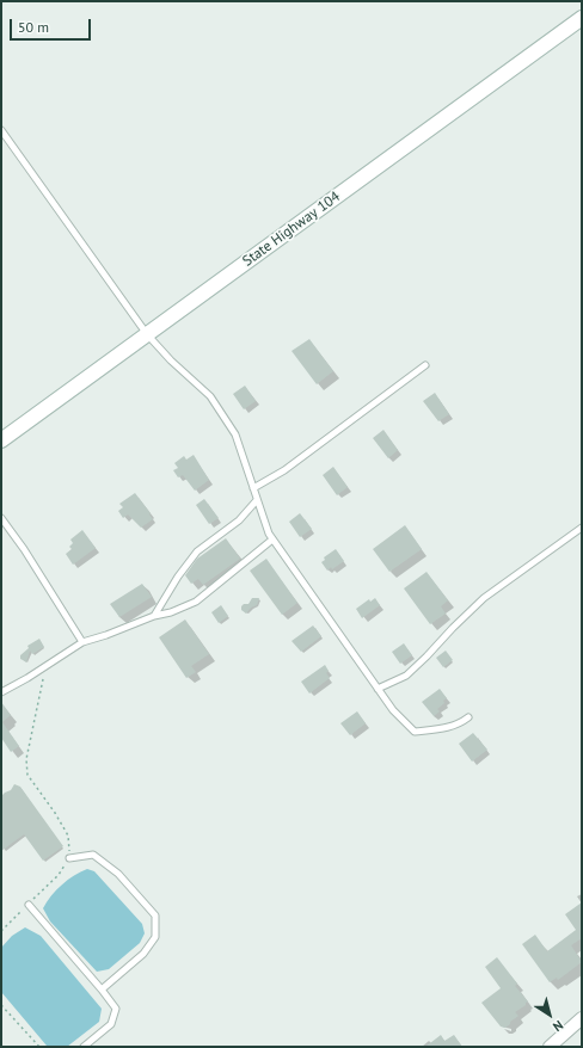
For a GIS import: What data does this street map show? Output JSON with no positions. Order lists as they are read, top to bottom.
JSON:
{
  "streets": {
    "main road": ["State Highway 104"]
  },
  "scale_bar": "50 m",
  "north": "bottom right"
}
